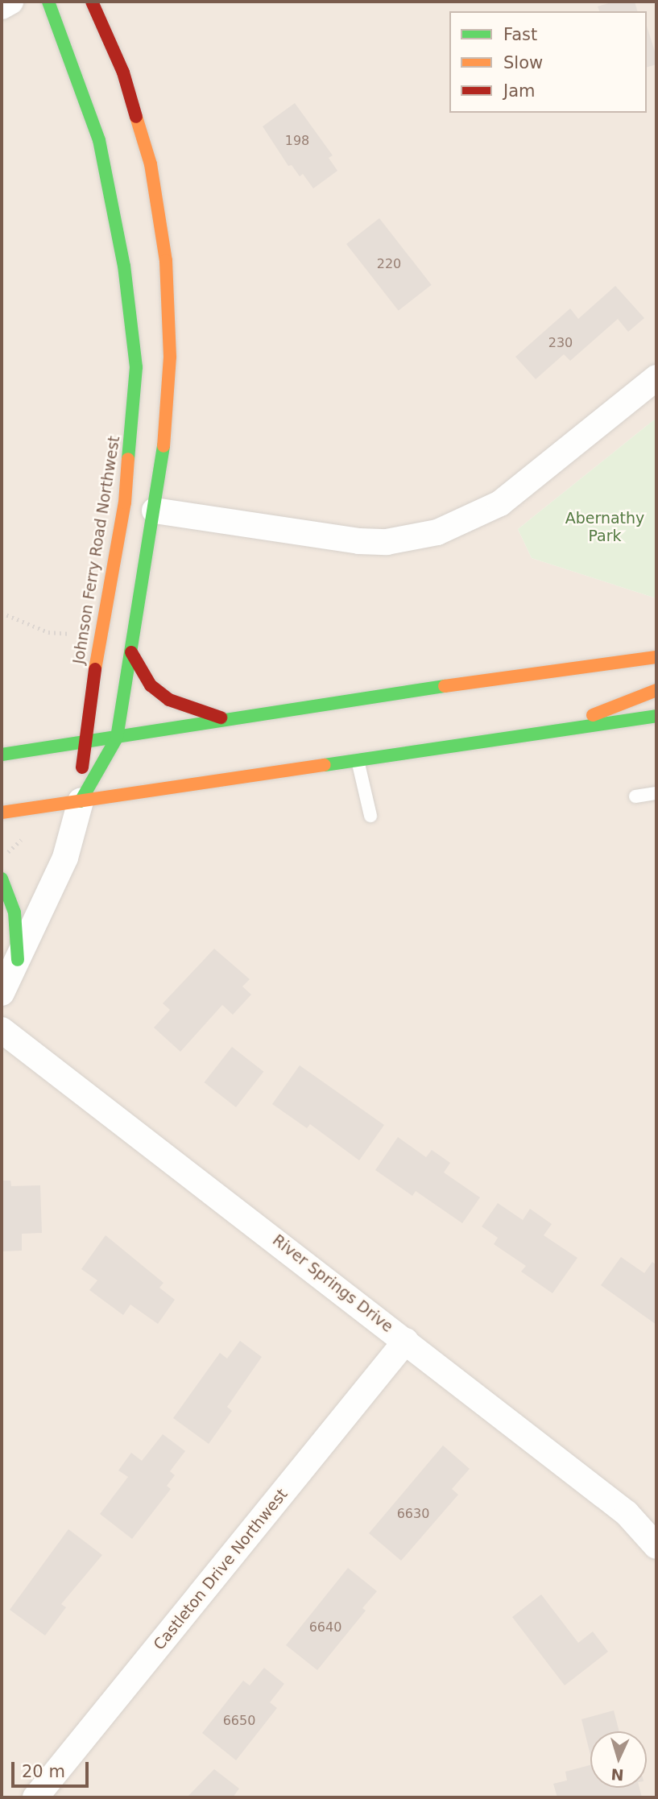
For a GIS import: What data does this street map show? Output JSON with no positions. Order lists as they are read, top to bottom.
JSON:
{
  "streets": {
    "main road": ["Johnson Ferry Road Northwest"],
    "street": ["River Springs Drive", "Castleton Drive Northwest"]
  },
  "crossings": [
    ["River Springs Drive", "Castleton Drive Northwest"]
  ],
  "parks": ["Abernathy Park"],
  "house_numbers": [
    "198",
    "220",
    "230",
    "6630",
    "6640",
    "6650"
  ],
  "legend": ["Fast", "Slow", "Jam"],
  "scale_bar": "20 m",
  "north": "bottom"
}
